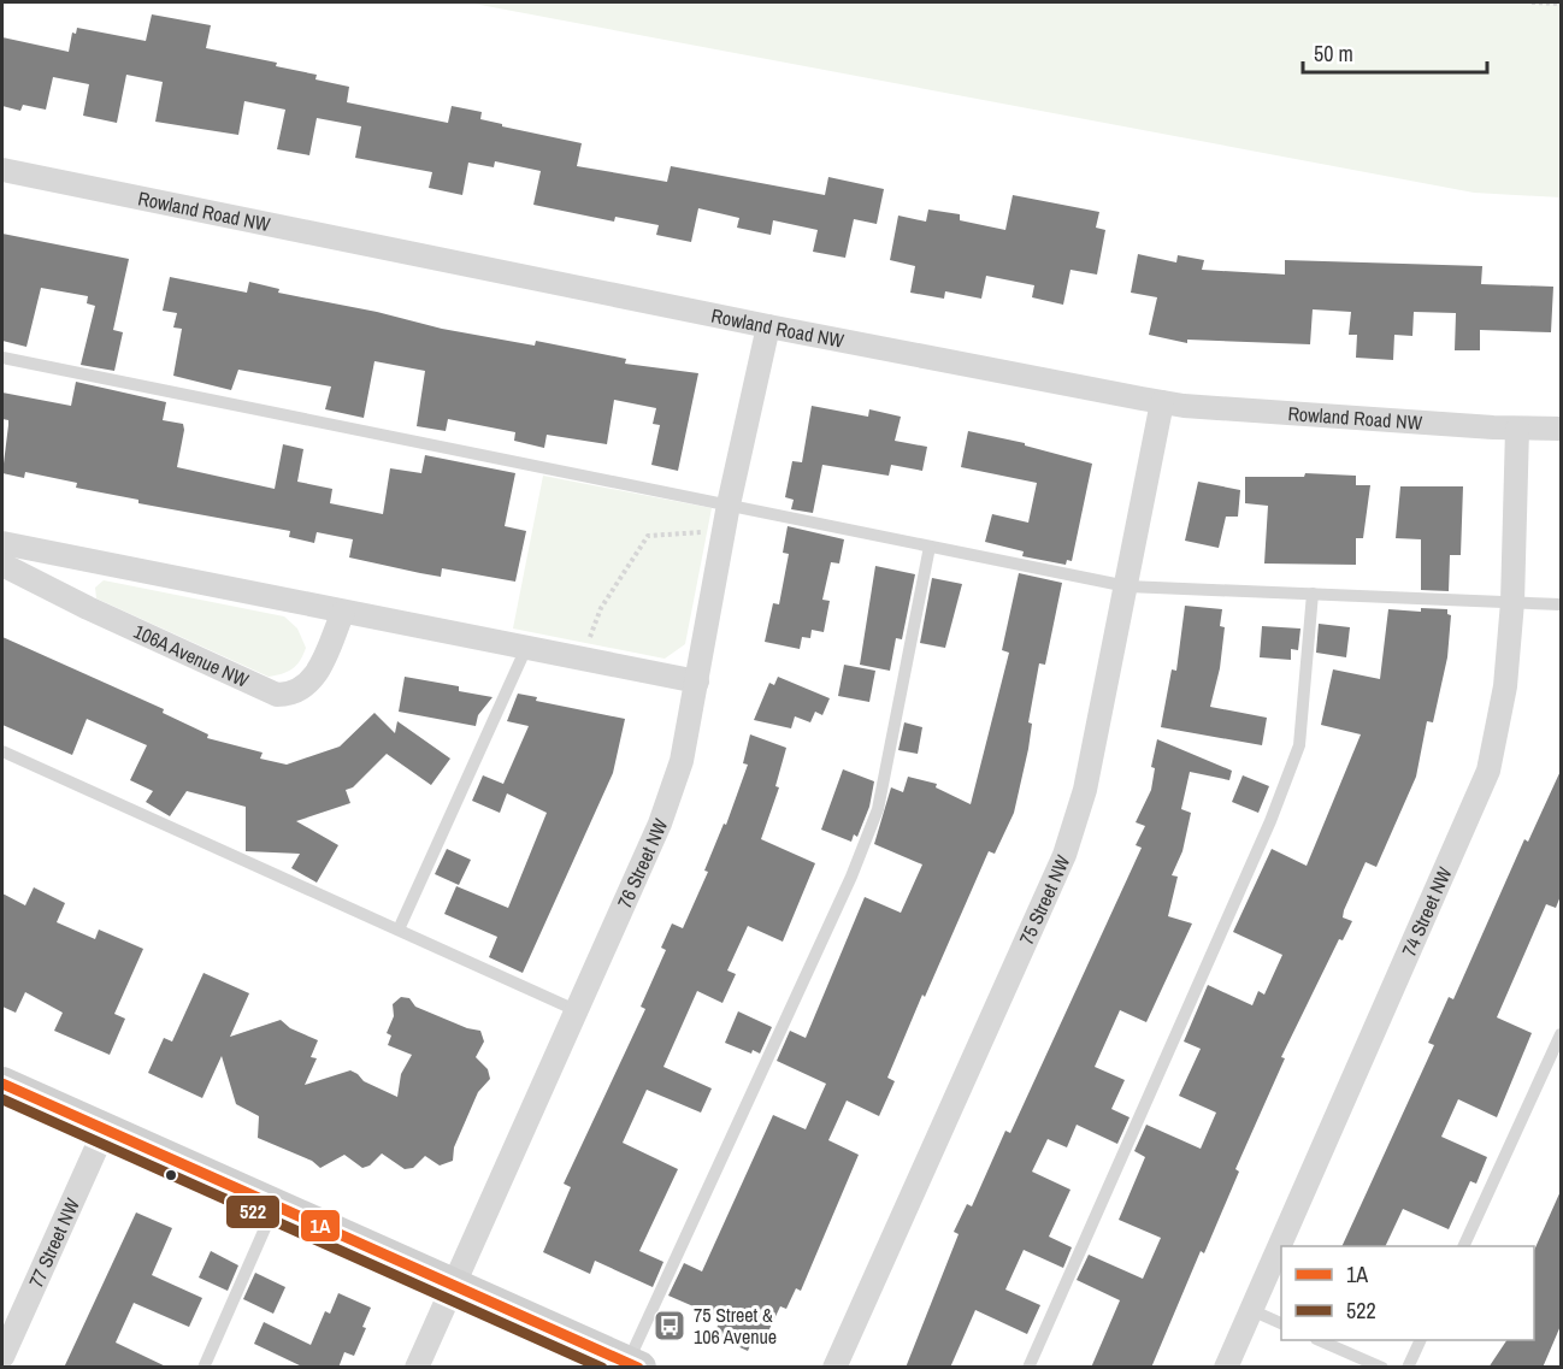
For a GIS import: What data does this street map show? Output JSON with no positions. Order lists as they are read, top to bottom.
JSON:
{
  "streets": {
    "street": [
      "Rowland Road NW",
      "106A Avenue NW",
      "76 Street NW",
      "75 Street NW",
      "74 Street NW",
      "77 Street NW"
    ]
  },
  "crossings": [
    ["Rowland Road NW", "76 Street NW"],
    ["Rowland Road NW", "75 Street NW"],
    ["Rowland Road NW", "74 Street NW"]
  ],
  "places": {
    "bus stop": ["75 Street & 106 Avenue"]
  },
  "lines": ["transit line 1A", "transit line 522"],
  "legend": ["1A", "522"],
  "scale_bar": "50 m"
}
